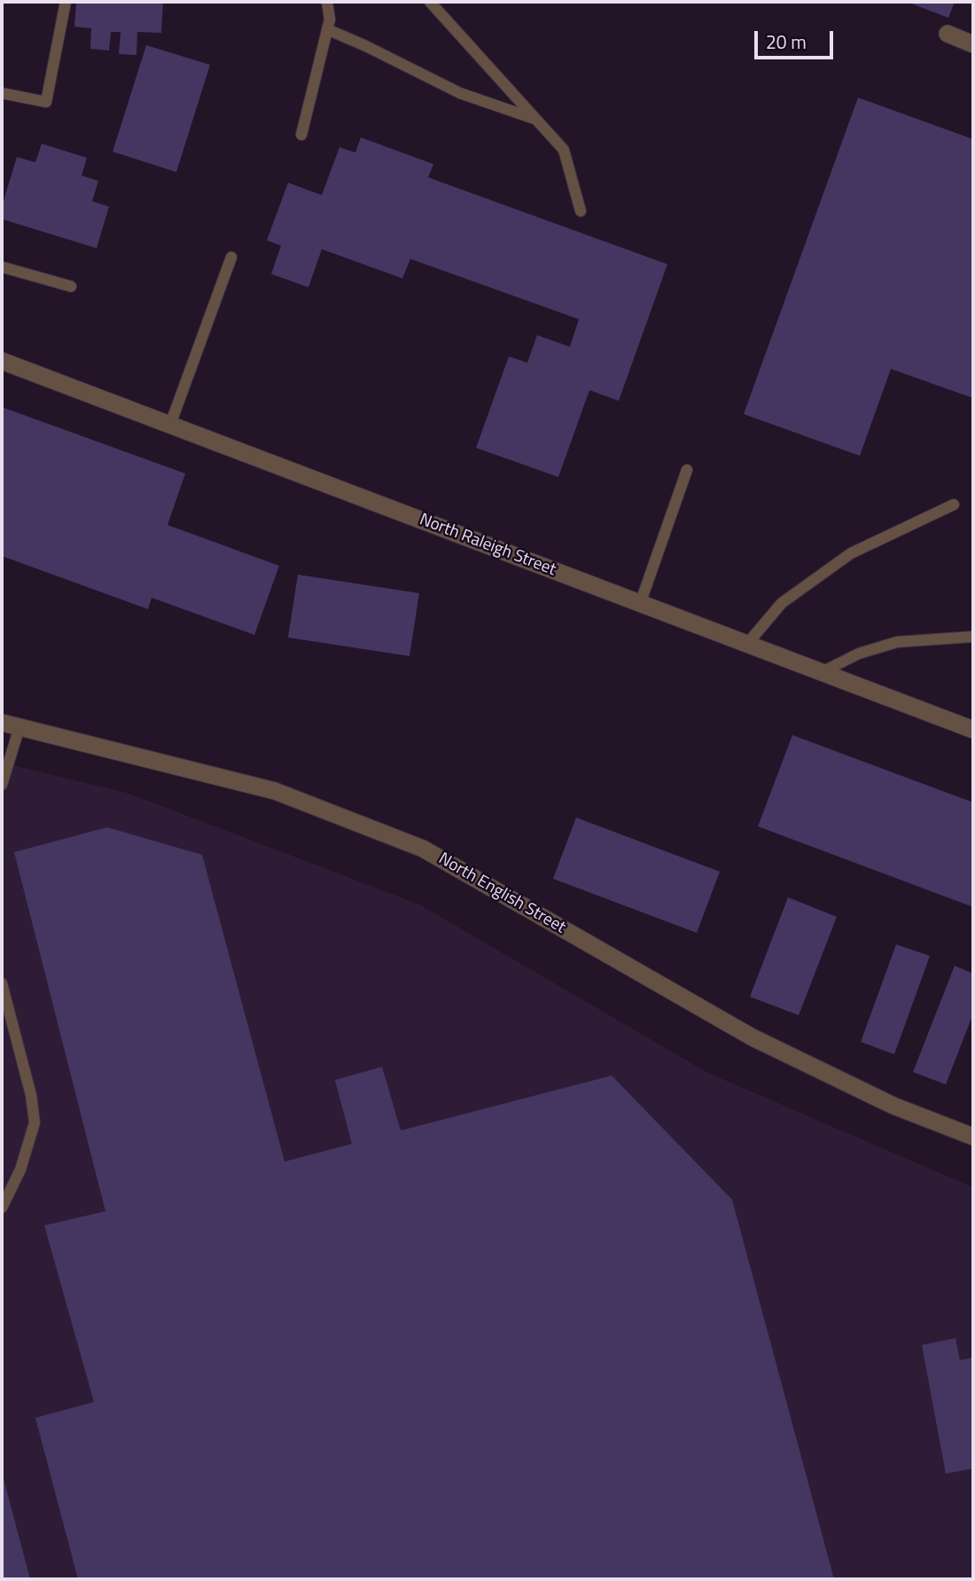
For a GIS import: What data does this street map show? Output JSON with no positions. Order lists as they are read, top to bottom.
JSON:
{
  "streets": {
    "street": ["North Raleigh Street", "North English Street"]
  },
  "scale_bar": "20 m"
}
